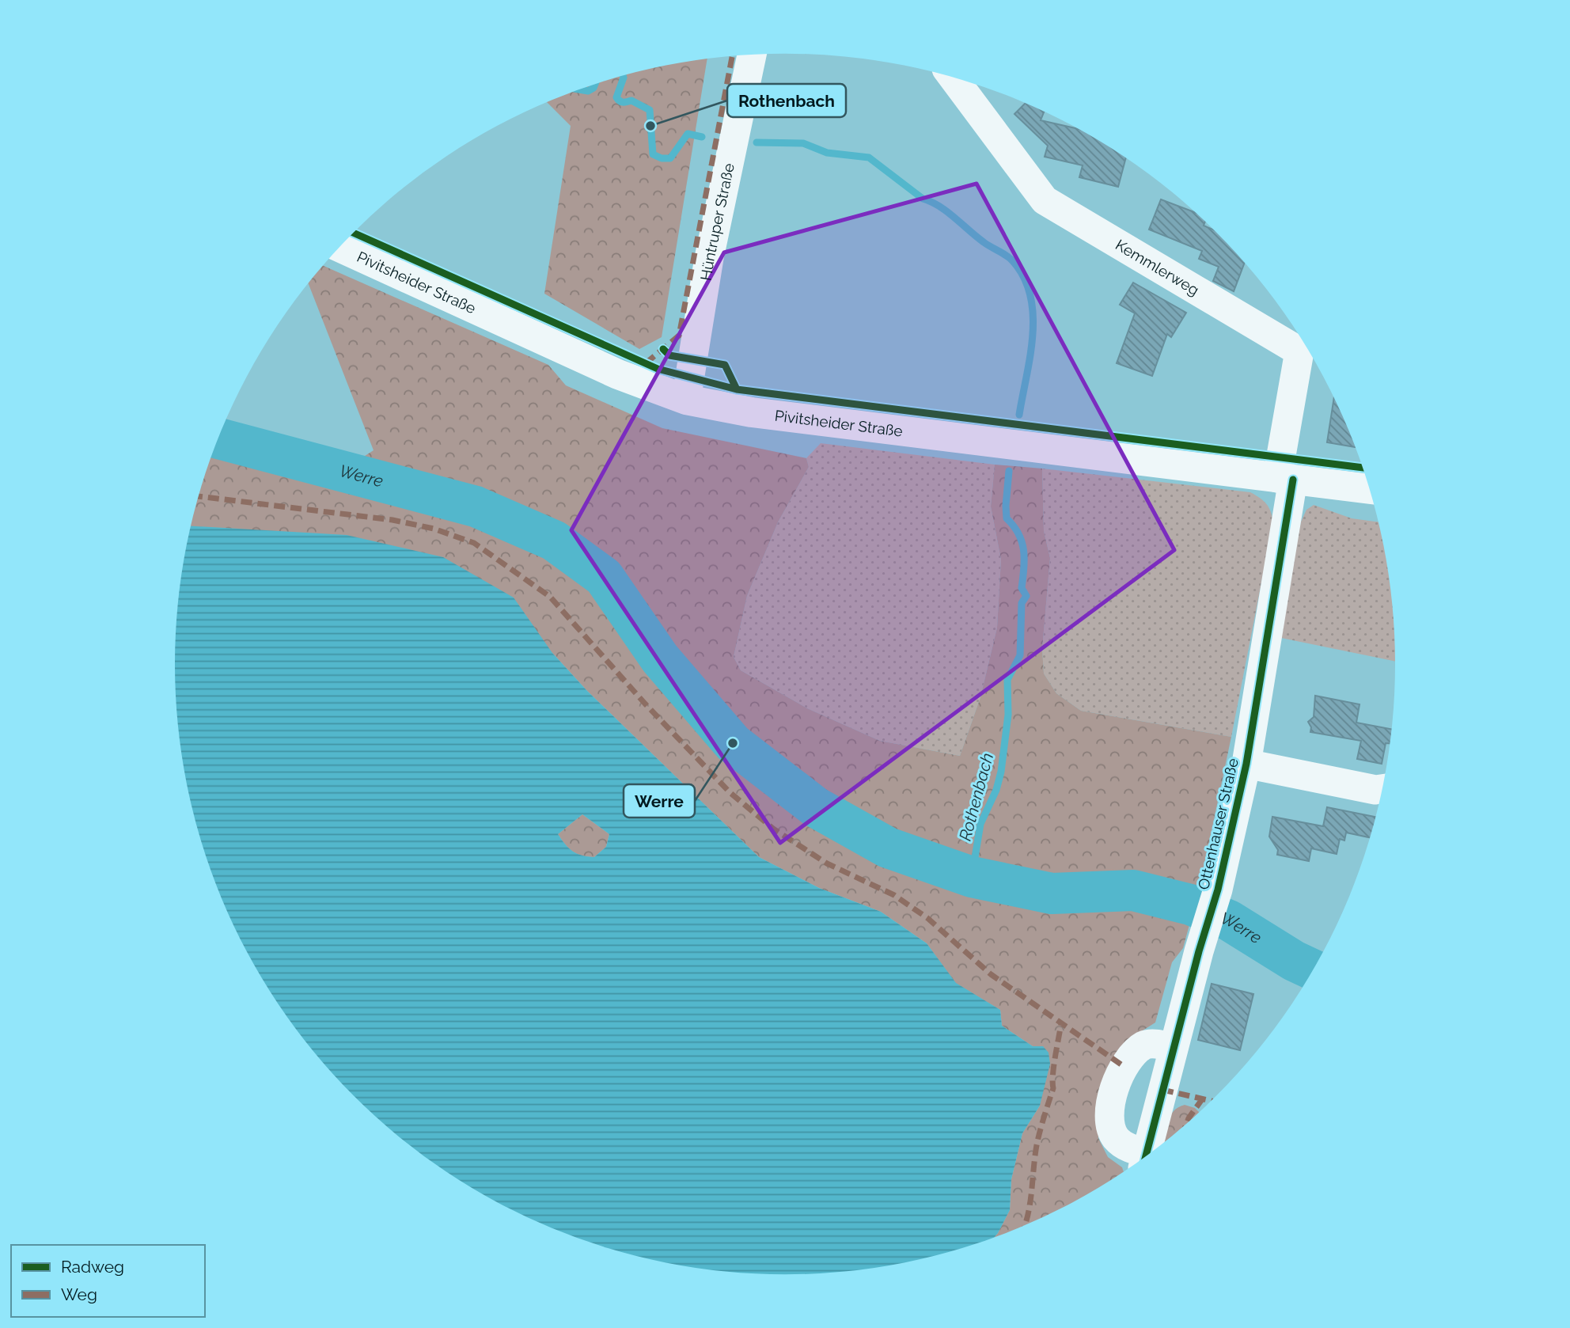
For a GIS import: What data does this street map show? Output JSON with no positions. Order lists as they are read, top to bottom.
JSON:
{
  "streets": {
    "main road": ["Pivitsheider Straße"],
    "street": ["Hüntruper Straße", "Kemmlerweg", "Ottenhauser Straße"]
  },
  "crossings": [
    ["Hüntruper Straße", "Pivitsheider Straße"],
    ["Kemmlerweg", "Pivitsheider Straße"],
    ["Kemmlerweg", "Ottenhauser Straße"],
    ["Pivitsheider Straße", "Ottenhauser Straße"]
  ],
  "water": ["Werre", "Rothenbach"],
  "places": ["Rothenbach", "Werre"],
  "legend": ["Radweg", "Weg"]
}
